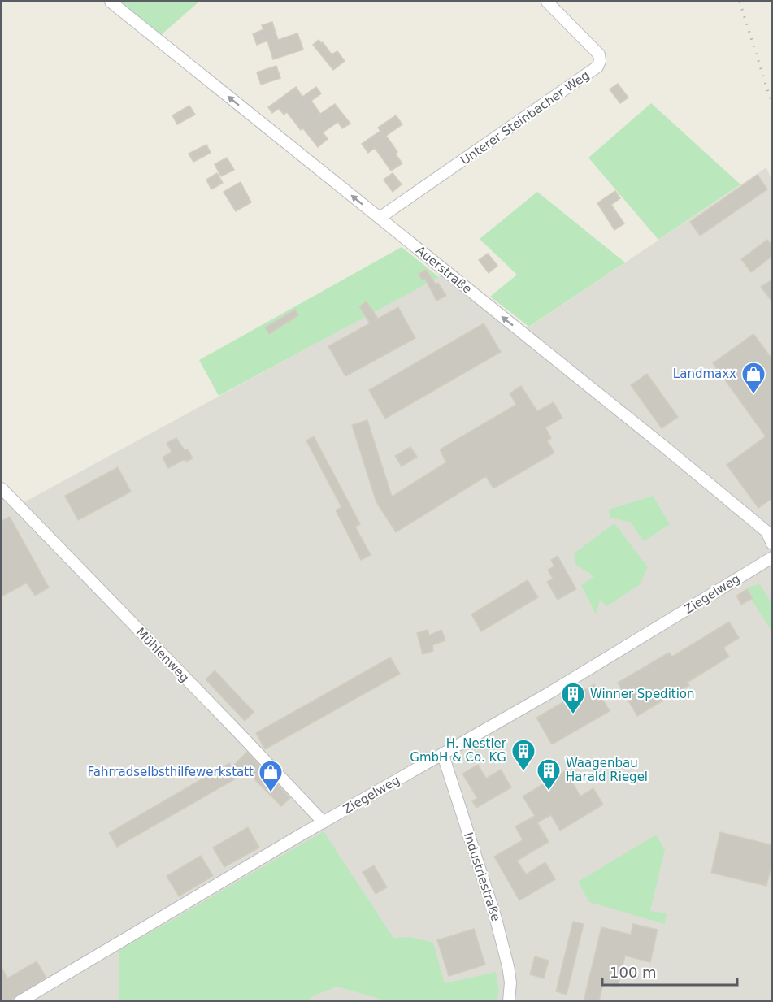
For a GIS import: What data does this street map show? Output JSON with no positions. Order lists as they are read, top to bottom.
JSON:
{
  "streets": {
    "street": [
      "Unterer Steinbacher Weg",
      "Auerstraße",
      "Ziegelweg",
      "Mühlenweg",
      "Industriestraße"
    ]
  },
  "crossings": [
    ["Unterer Steinbacher Weg", "Auerstraße"],
    ["Ziegelweg", "Mühlenweg"],
    ["Ziegelweg", "Industriestraße"]
  ],
  "one_way": ["Auerstraße"],
  "places": {
    "shop": ["Landmaxx", "Fahrradselbsthilfewerkstatt"],
    "building": ["Winner Spedition", "H. Nestler GmbH & Co. KG", "Waagenbau Harald Riegel"]
  },
  "scale_bar": "100 m"
}
